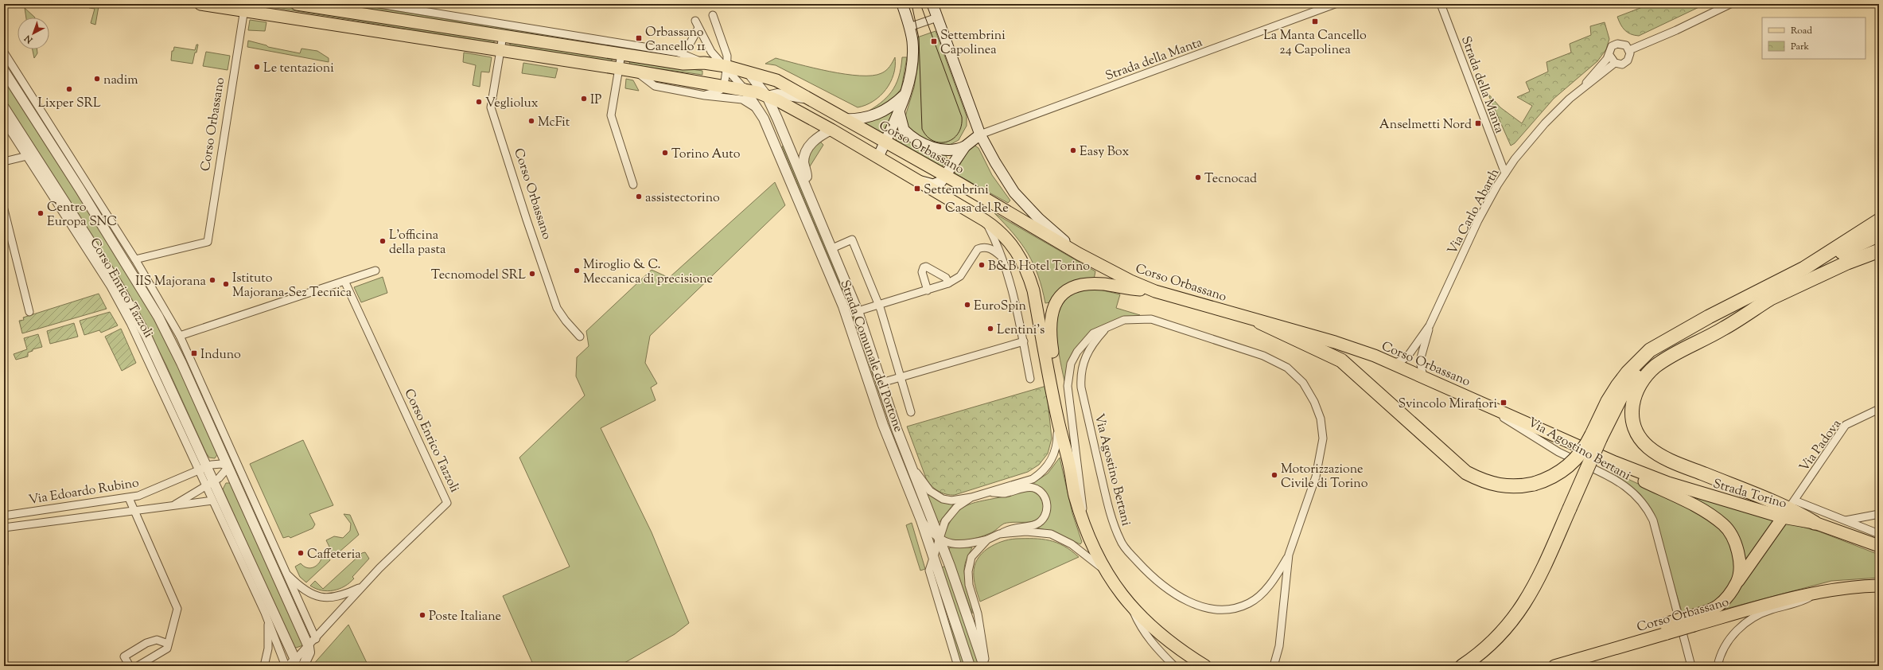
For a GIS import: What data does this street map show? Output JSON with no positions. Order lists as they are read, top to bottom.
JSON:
{
  "streets": {
    "main road": ["Corso Orbassano", "Strada Torino"],
    "street": [
      "Strada della Manta",
      "Via Carlo Abarth",
      "Corso Enrico Tazzoli",
      "Strada Comunale del Portone",
      "Via Padova",
      "Via Agostino Bertani",
      "Via Edoardo Rubino"
    ]
  },
  "crossings": [
    ["Strada della Manta", "Via Carlo Abarth"],
    ["Corso Orbassano", "Via Carlo Abarth"],
    ["Corso Orbassano", "Corso Enrico Tazzoli"],
    ["Corso Orbassano", "Strada Comunale del Portone"],
    ["Corso Orbassano", "Via Agostino Bertani"],
    ["Corso Orbassano", "Strada Torino"],
    ["Corso Enrico Tazzoli", "Via Edoardo Rubino"],
    ["Via Padova", "Strada Torino"]
  ],
  "places": {
    "transit": [
      "La Manta Cancello 24 Capolinea",
      "Orbassano Cancello 11",
      "Settembrini Capolinea",
      "Anselmetti Nord",
      "Settembrini",
      "Induno",
      "Svincolo Mirafiori"
    ],
    "other": [
      "Le tentazioni",
      "nadim",
      "Lixper SRL",
      "IP",
      "Vegliolux",
      "McFit",
      "Easy Box",
      "Torino Auto",
      "Tecnocad",
      "assistectorino",
      "Casa del Re",
      "Centro Europa SNC",
      "L'officina della pasta",
      "B&B Hotel Torino",
      "Miroglio & C. Meccanica di precisione",
      "Tecnomodel SRL",
      "IIS Majorana",
      "Istituto Majorana-Sez Tecnica",
      "EuroSpin",
      "Lentini's",
      "Motorizzazione Civile di Torino",
      "Caffeteria",
      "Poste Italiane"
    ]
  },
  "legend": ["Road", "Park"],
  "north": "bottom left"
}
